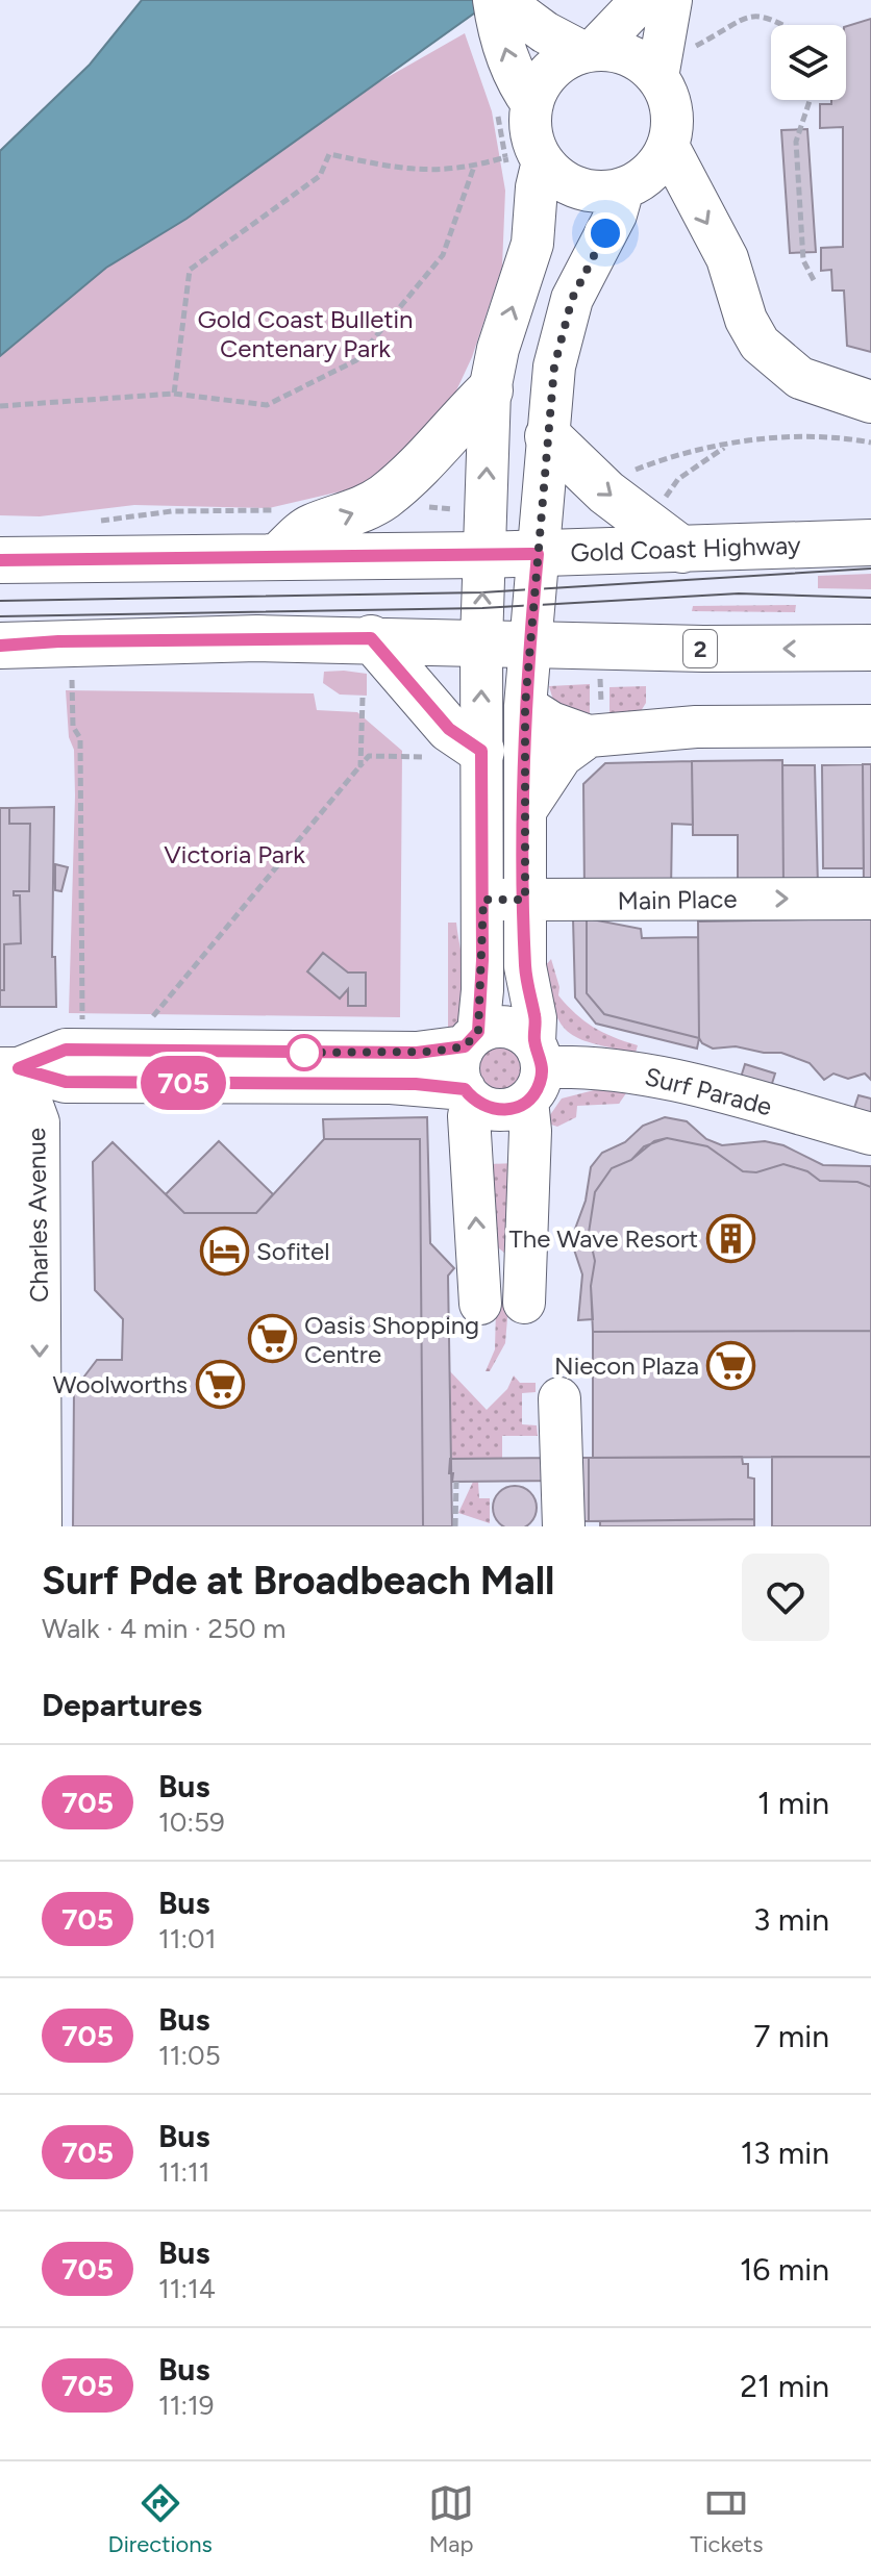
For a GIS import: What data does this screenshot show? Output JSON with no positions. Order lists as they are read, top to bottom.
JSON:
{
  "streets": {
    "highway": ["Gold Coast Highway", "2"],
    "street": ["Main Place", "Surf Parade", "Charles Avenue"]
  },
  "parks": ["Gold Coast Bulletin Centenary Park", "Victoria Park"],
  "places": {
    "building": ["The Wave Resort"],
    "hotel": ["Sofitel"],
    "supermarket": ["Oasis Shopping Centre", "Niecon Plaza", "Woolworths"]
  },
  "lines": ["bus line 705"],
  "page": {
    "on_map": "705",
    "heading": [
      ["Surf Pde at Broadbeach Mall", "Walk · 4 min · 250 m"],
      "Departures"
    ],
    "list": [
      {
        "mark": "705",
        "name": "Bus",
        "note": "10:59",
        "value": "1 min"
      },
      {
        "mark": "705",
        "name": "Bus",
        "note": "11:01",
        "value": "3 min"
      },
      {
        "mark": "705",
        "name": "Bus",
        "note": "11:05",
        "value": "7 min"
      },
      {
        "mark": "705",
        "name": "Bus",
        "note": "11:11",
        "value": "13 min"
      },
      {
        "mark": "705",
        "name": "Bus",
        "note": "11:14",
        "value": "16 min"
      },
      {
        "mark": "705",
        "name": "Bus",
        "note": "11:19",
        "value": "21 min"
      }
    ],
    "tabs": ["Directions", "Map", "Tickets"]
  }
}
